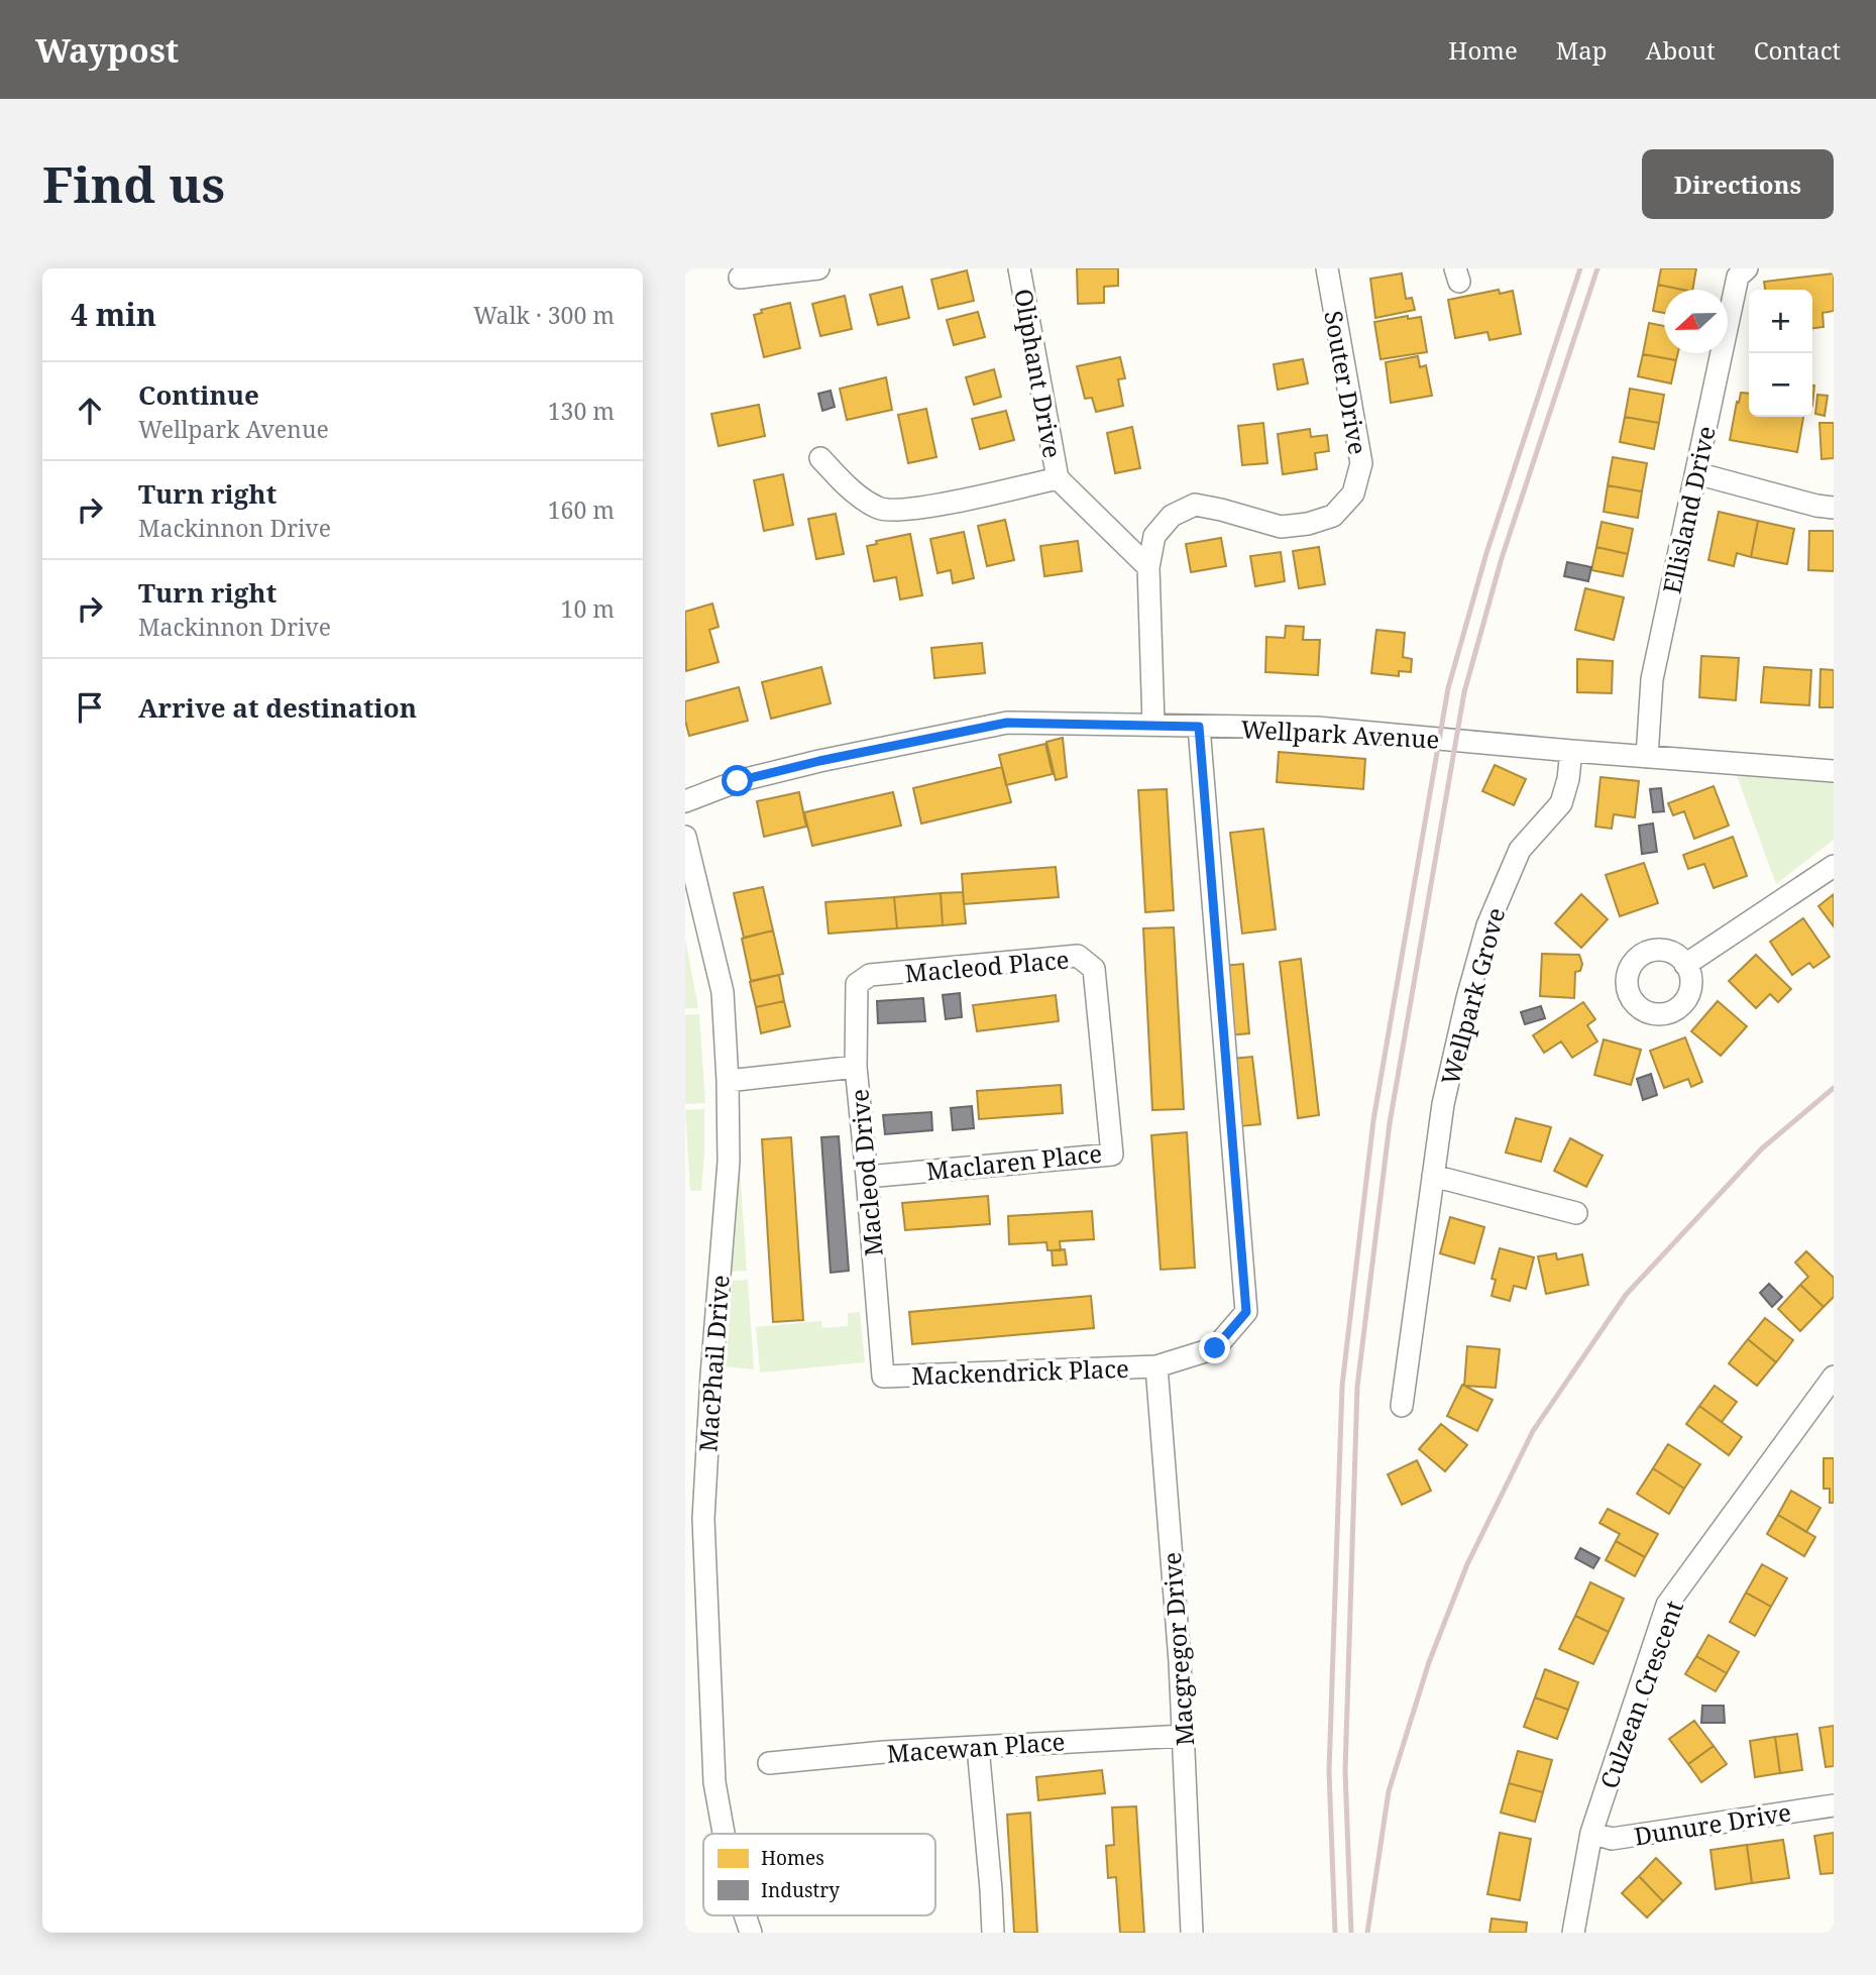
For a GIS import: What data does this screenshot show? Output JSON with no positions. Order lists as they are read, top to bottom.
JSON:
{
  "streets": {
    "street": [
      "Oliphant Drive",
      "Souter Drive",
      "Ellisland Drive",
      "Wellpark Avenue",
      "Macleod Place",
      "Wellpark Grove",
      "Maclaren Place",
      "Macleod Drive",
      "MacPhail Drive",
      "Mackendrick Place",
      "Macgregor Drive",
      "Culzean Crescent",
      "Macewan Place",
      "Dunure Drive"
    ]
  },
  "crossings": [
    ["Oliphant Drive", "Souter Drive"],
    ["Souter Drive", "Wellpark Avenue"],
    ["Ellisland Drive", "Wellpark Avenue"],
    ["Wellpark Avenue", "Wellpark Grove"],
    ["Wellpark Avenue", "Mackendrick Place"],
    ["Macleod Place", "Maclaren Place"],
    ["Macleod Place", "Macleod Drive"],
    ["Maclaren Place", "Macleod Drive"],
    ["Macleod Drive", "Mackendrick Place"],
    ["Mackendrick Place", "Macgregor Drive"],
    ["Macgregor Drive", "Macewan Place"],
    ["Culzean Crescent", "Dunure Drive"]
  ],
  "legend": ["Homes", "Industry"],
  "north": "left",
  "page": {
    "header": "Waypost",
    "nav": [
      "Home",
      "Map",
      "About",
      "Contact"
    ],
    "buttons": "Directions",
    "title": "Find us",
    "heading": ["4 min", "Walk · 300 m"],
    "map_buttons": ["+", "−"],
    "list": [
      ["Continue", "Wellpark Avenue", "130 m"],
      ["Turn right", "Mackinnon Drive", "160 m"],
      ["Turn right", "Mackinnon Drive", "10 m"],
      "Arrive at destination"
    ]
  }
}
